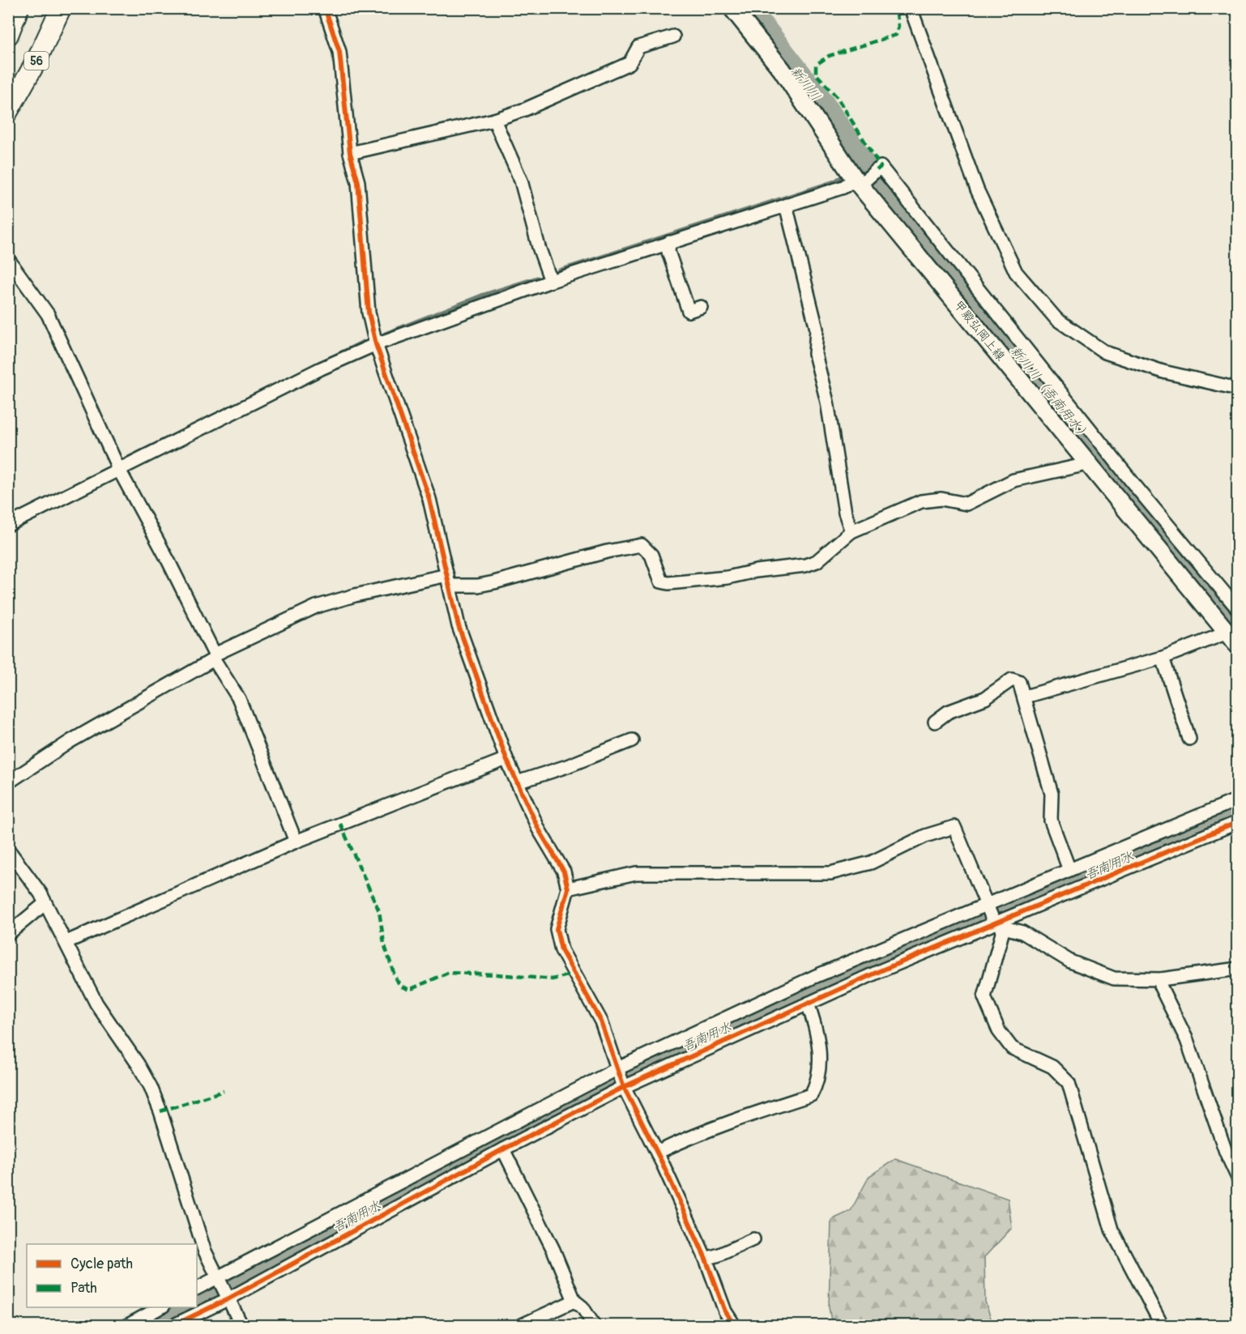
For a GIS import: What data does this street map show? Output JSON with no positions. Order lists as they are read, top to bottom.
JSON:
{
  "streets": {
    "highway": ["56"],
    "main road": ["甲殿弘岡上線"]
  },
  "water": ["新川川", "新川川（吾南用水）", "吾南用水"],
  "legend": ["Cycle path", "Path"]
}
